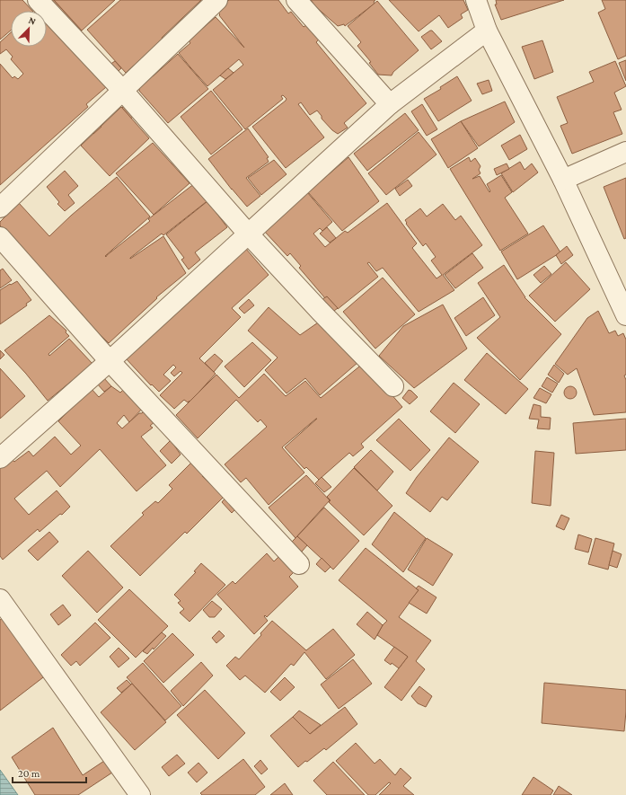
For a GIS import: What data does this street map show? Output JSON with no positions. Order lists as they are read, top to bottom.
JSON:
{
  "scale_bar": "20 m",
  "north": "top right"
}
